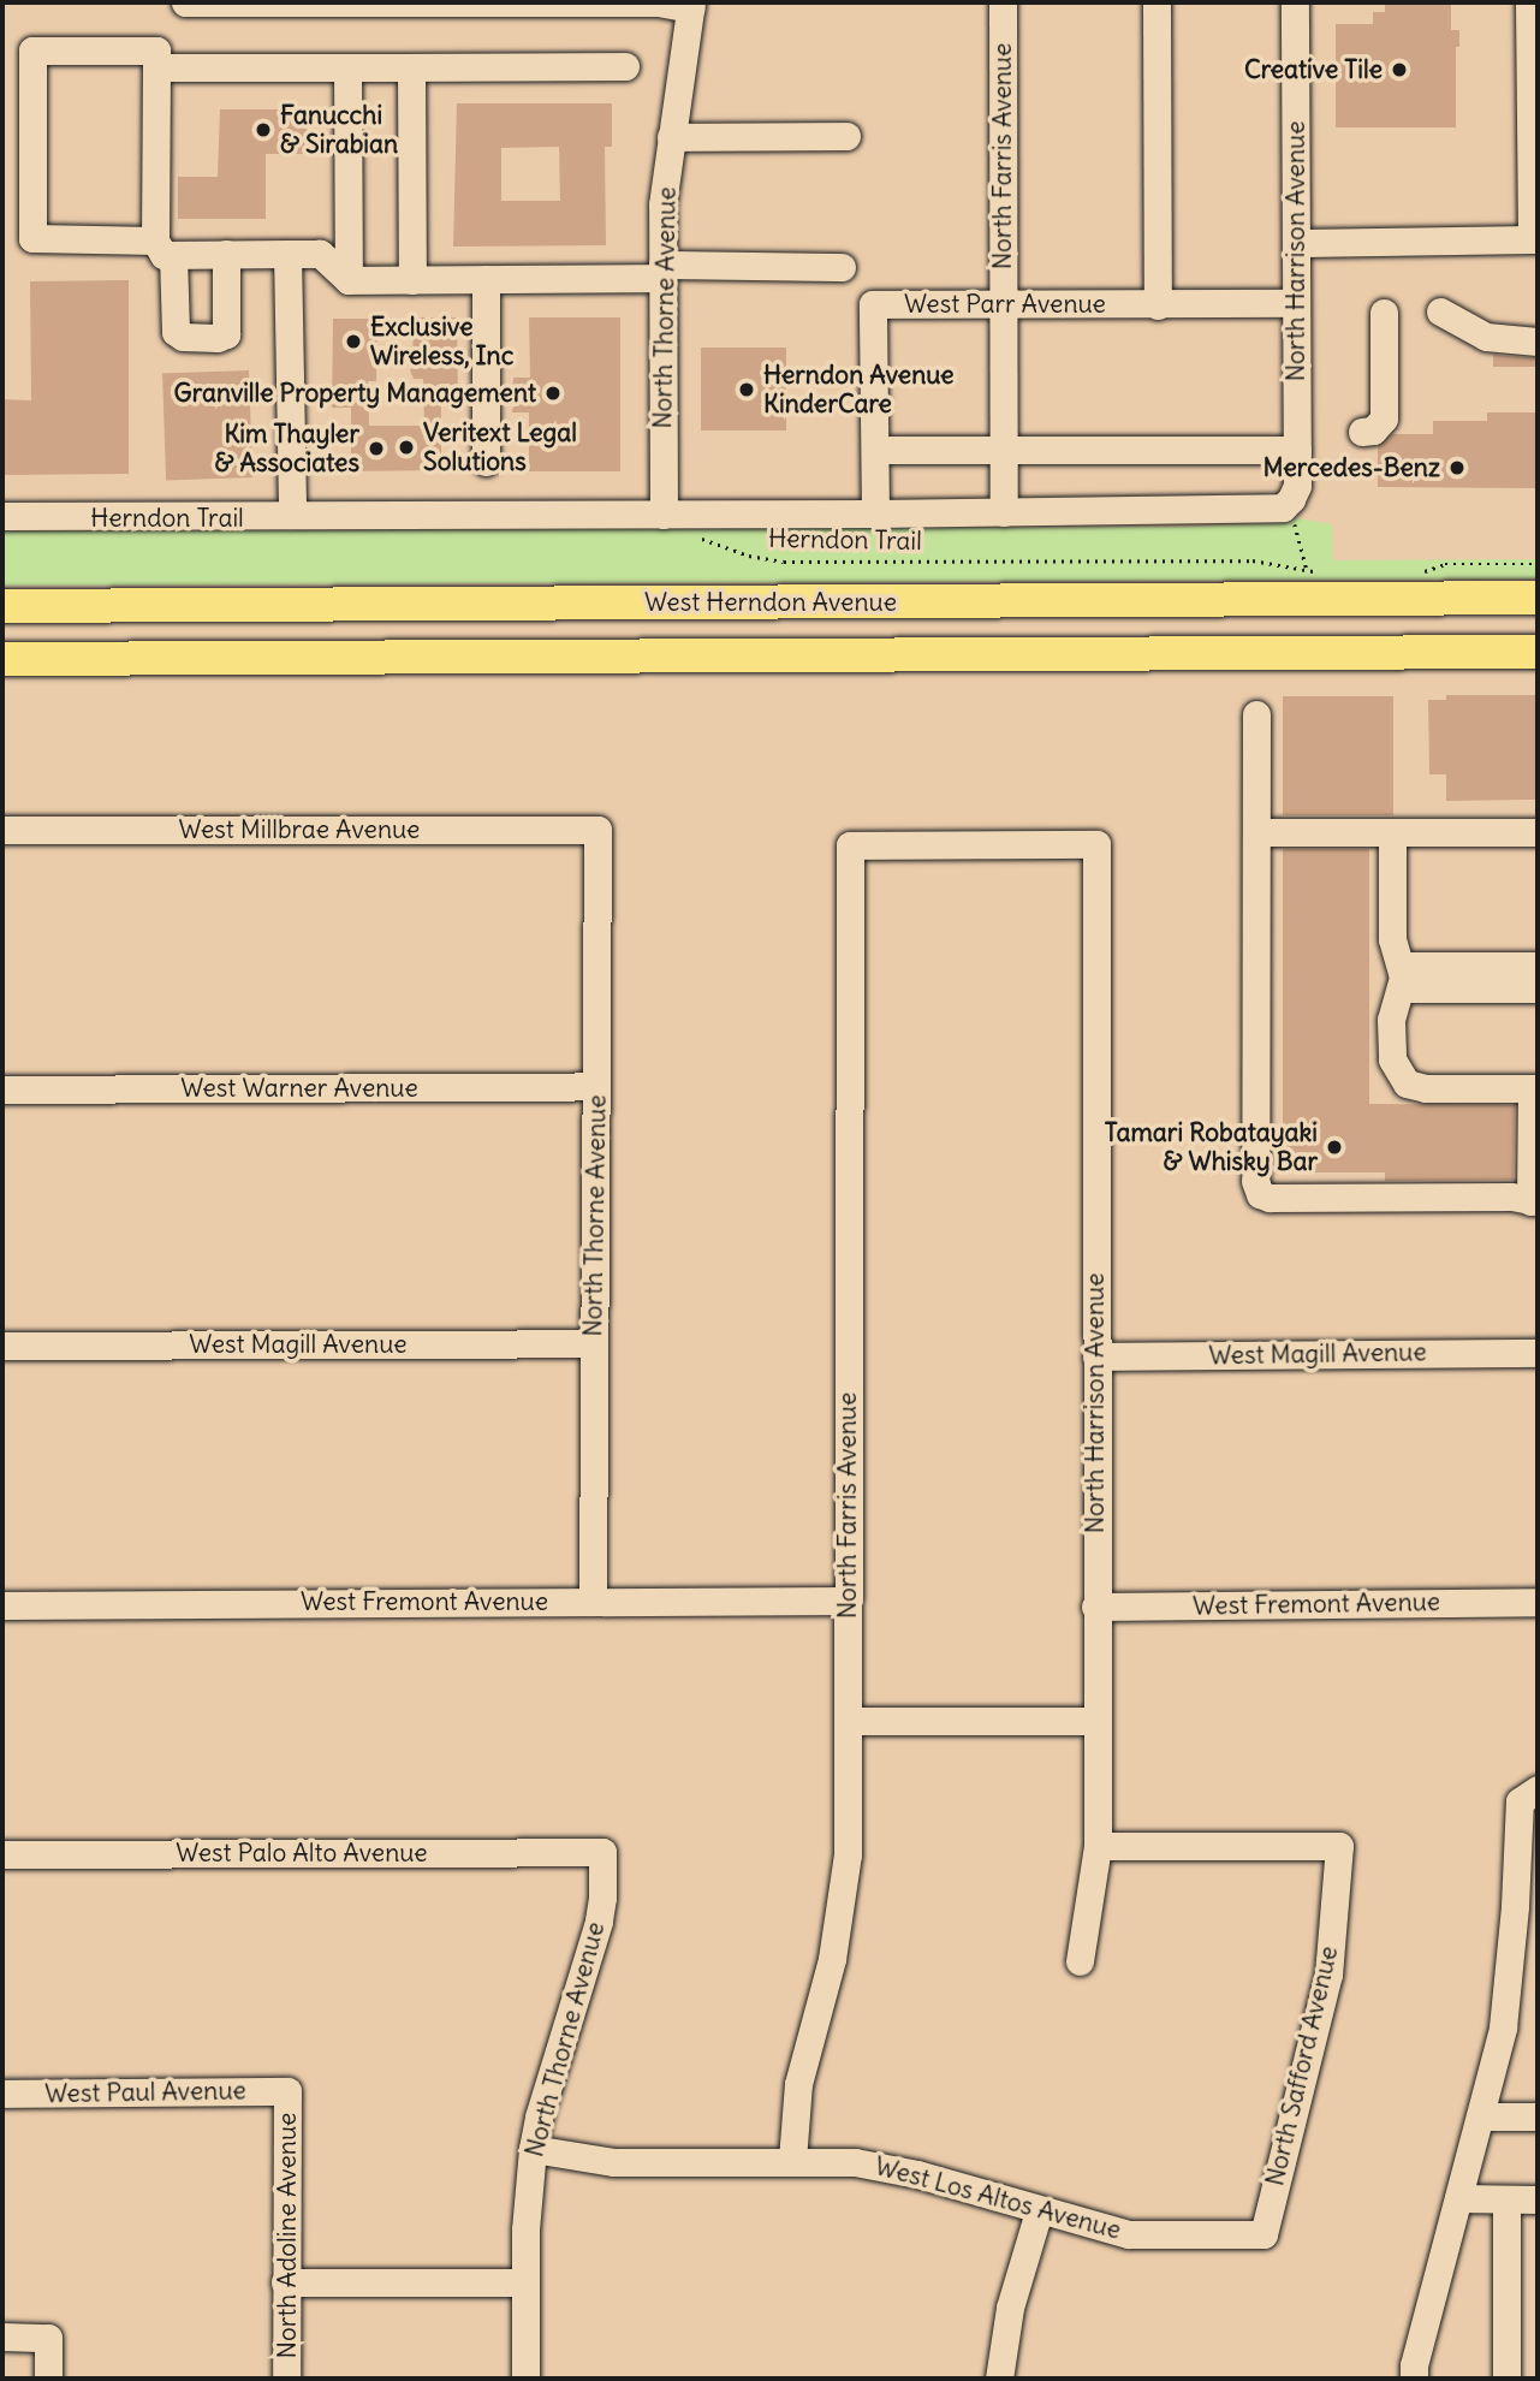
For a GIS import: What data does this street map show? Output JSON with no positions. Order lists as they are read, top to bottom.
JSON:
{
  "streets": {
    "main road": ["West Herndon Avenue"],
    "street": [
      "North Farris Avenue",
      "North Harrison Avenue",
      "West Parr Avenue",
      "North Thorne Avenue",
      "West Millbrae Avenue",
      "West Warner Avenue",
      "West Magill Avenue",
      "West Fremont Avenue",
      "West Palo Alto Avenue",
      "North Safford Avenue",
      "West Paul Avenue",
      "West Los Altos Avenue",
      "North Adoline Avenue"
    ],
    "path": ["Herndon Trail"]
  },
  "crossings": [
    ["North Farris Avenue", "North Harrison Avenue"],
    ["North Farris Avenue", "West Parr Avenue"],
    ["North Farris Avenue", "West Fremont Avenue"],
    ["North Farris Avenue", "West Los Altos Avenue"],
    ["North Harrison Avenue", "West Parr Avenue"],
    ["North Harrison Avenue", "West Magill Avenue"],
    ["North Harrison Avenue", "West Fremont Avenue"],
    ["North Harrison Avenue", "North Safford Avenue"],
    ["North Thorne Avenue", "West Millbrae Avenue"],
    ["North Thorne Avenue", "West Warner Avenue"],
    ["North Thorne Avenue", "West Magill Avenue"],
    ["North Thorne Avenue", "West Fremont Avenue"],
    ["North Thorne Avenue", "West Palo Alto Avenue"],
    ["North Thorne Avenue", "West Los Altos Avenue"],
    ["North Safford Avenue", "West Los Altos Avenue"],
    ["West Paul Avenue", "North Adoline Avenue"]
  ],
  "places": [
    "Creative Tile",
    "Fanucchi & Sirabian",
    "Exclusive Wireless, Inc",
    "Herndon Avenue KinderCare",
    "Granville Property Management",
    "Veritext Legal Solutions",
    "Kim Thayler & Associates",
    "Mercedes-Benz",
    "Tamari Robatayaki & Whisky Bar"
  ]
}
